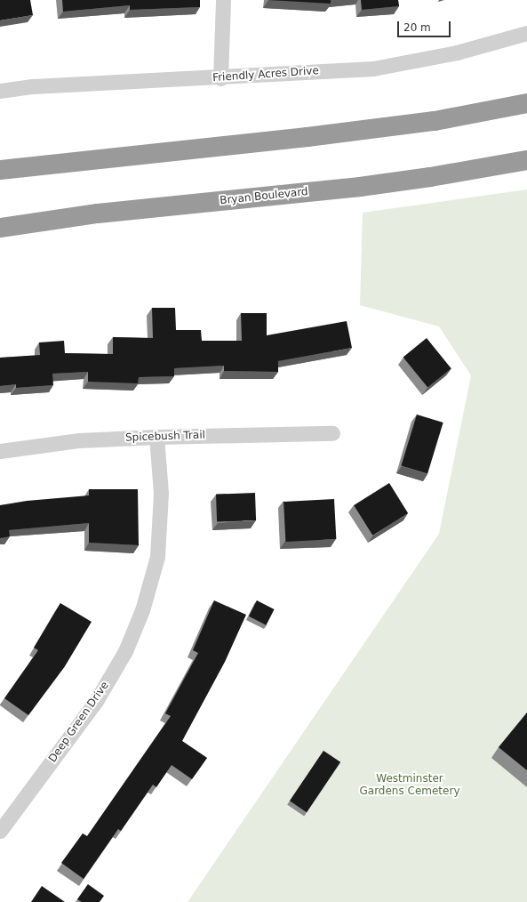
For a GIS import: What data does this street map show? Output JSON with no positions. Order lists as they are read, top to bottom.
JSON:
{
  "streets": {
    "highway": ["Bryan Boulevard"],
    "street": ["Friendly Acres Drive", "Spicebush Trail", "Deep Green Drive"]
  },
  "crossings": [
    ["Spicebush Trail", "Deep Green Drive"]
  ],
  "parks": ["Westminster Gardens Cemetery"],
  "scale_bar": "20 m"
}
